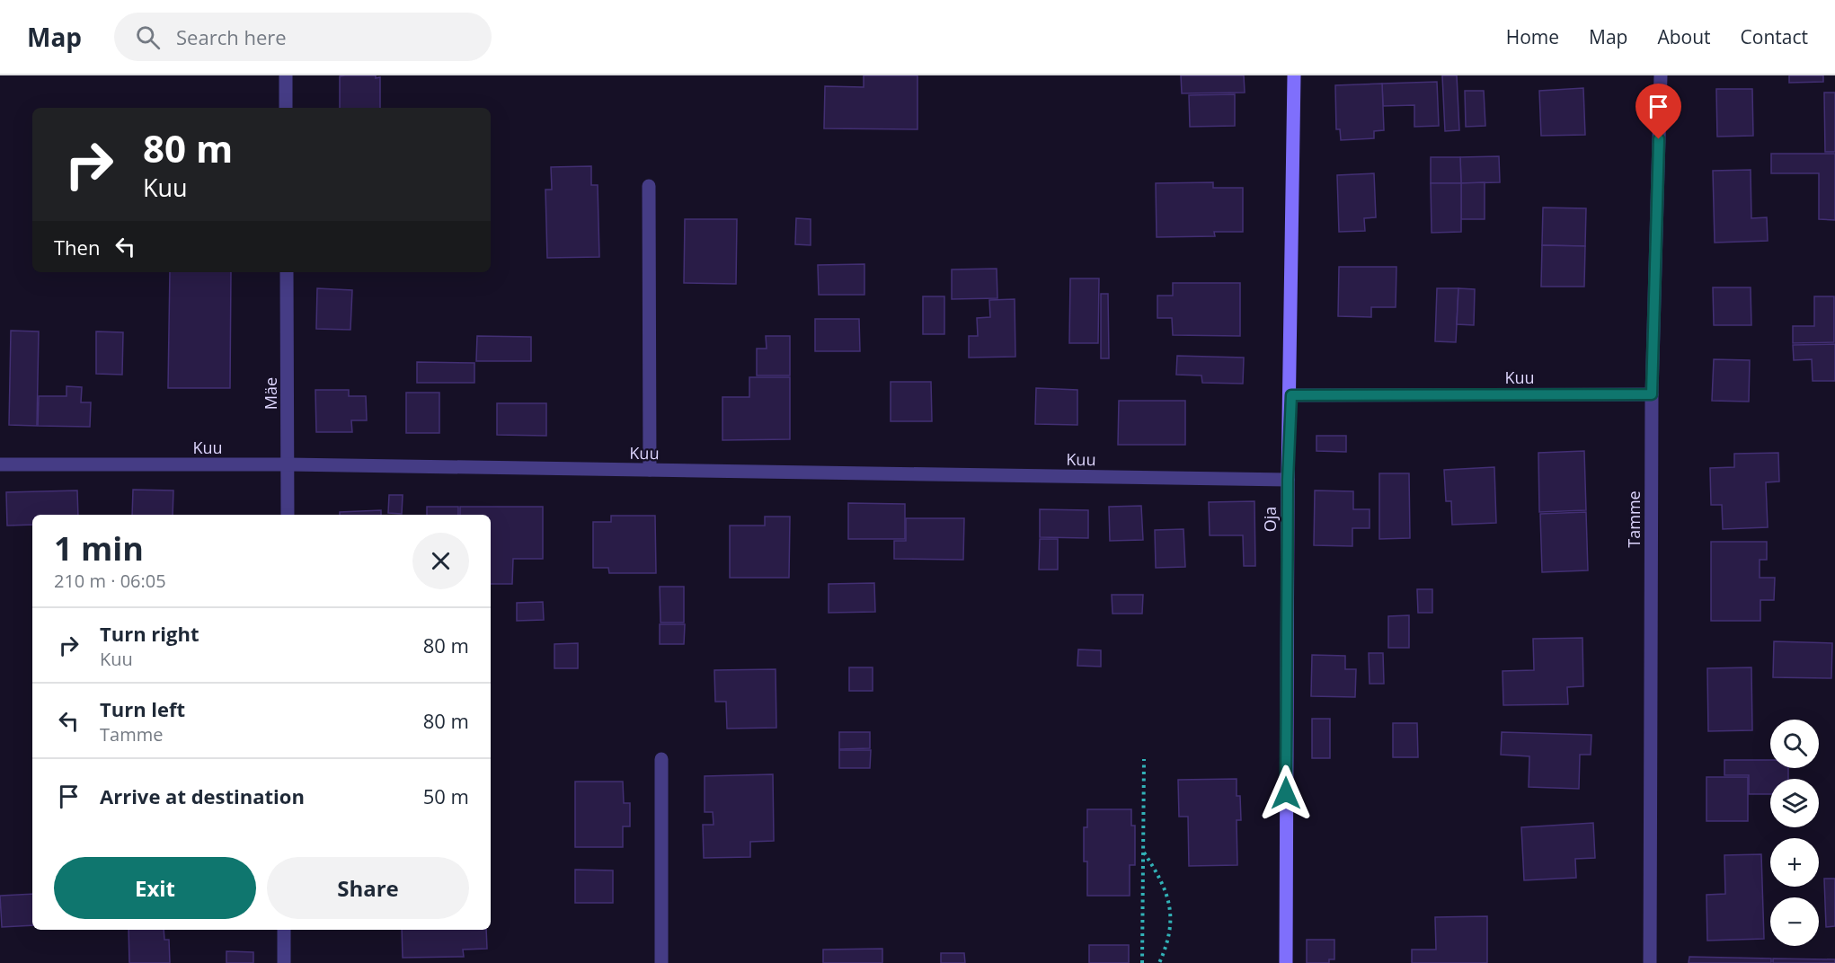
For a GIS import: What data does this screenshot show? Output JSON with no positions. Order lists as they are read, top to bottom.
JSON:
{
  "streets": {
    "street": [
      "Kuu",
      "Mäe",
      "Oja",
      "Tamme"
    ]
  },
  "crossings": [
    ["Kuu", "Mäe"],
    ["Kuu", "Oja"],
    ["Kuu", "Tamme"]
  ],
  "page": {
    "header": "Map",
    "search": "Search here",
    "nav": [
      "Home",
      "Map",
      "About",
      "Contact"
    ],
    "turn": ["80 m", "Kuu"],
    "then": "Then",
    "heading": ["1 min", "210 m · 06:05"],
    "list": [
      {
        "name": "Turn right",
        "note": "Kuu",
        "value": "80 m"
      },
      {
        "name": "Turn left",
        "note": "Tamme",
        "value": "80 m"
      },
      {
        "name": "Arrive at destination",
        "value": "50 m"
      }
    ],
    "map_buttons": ["+", "−"],
    "buttons": ["Exit", "Share"]
  }
}
